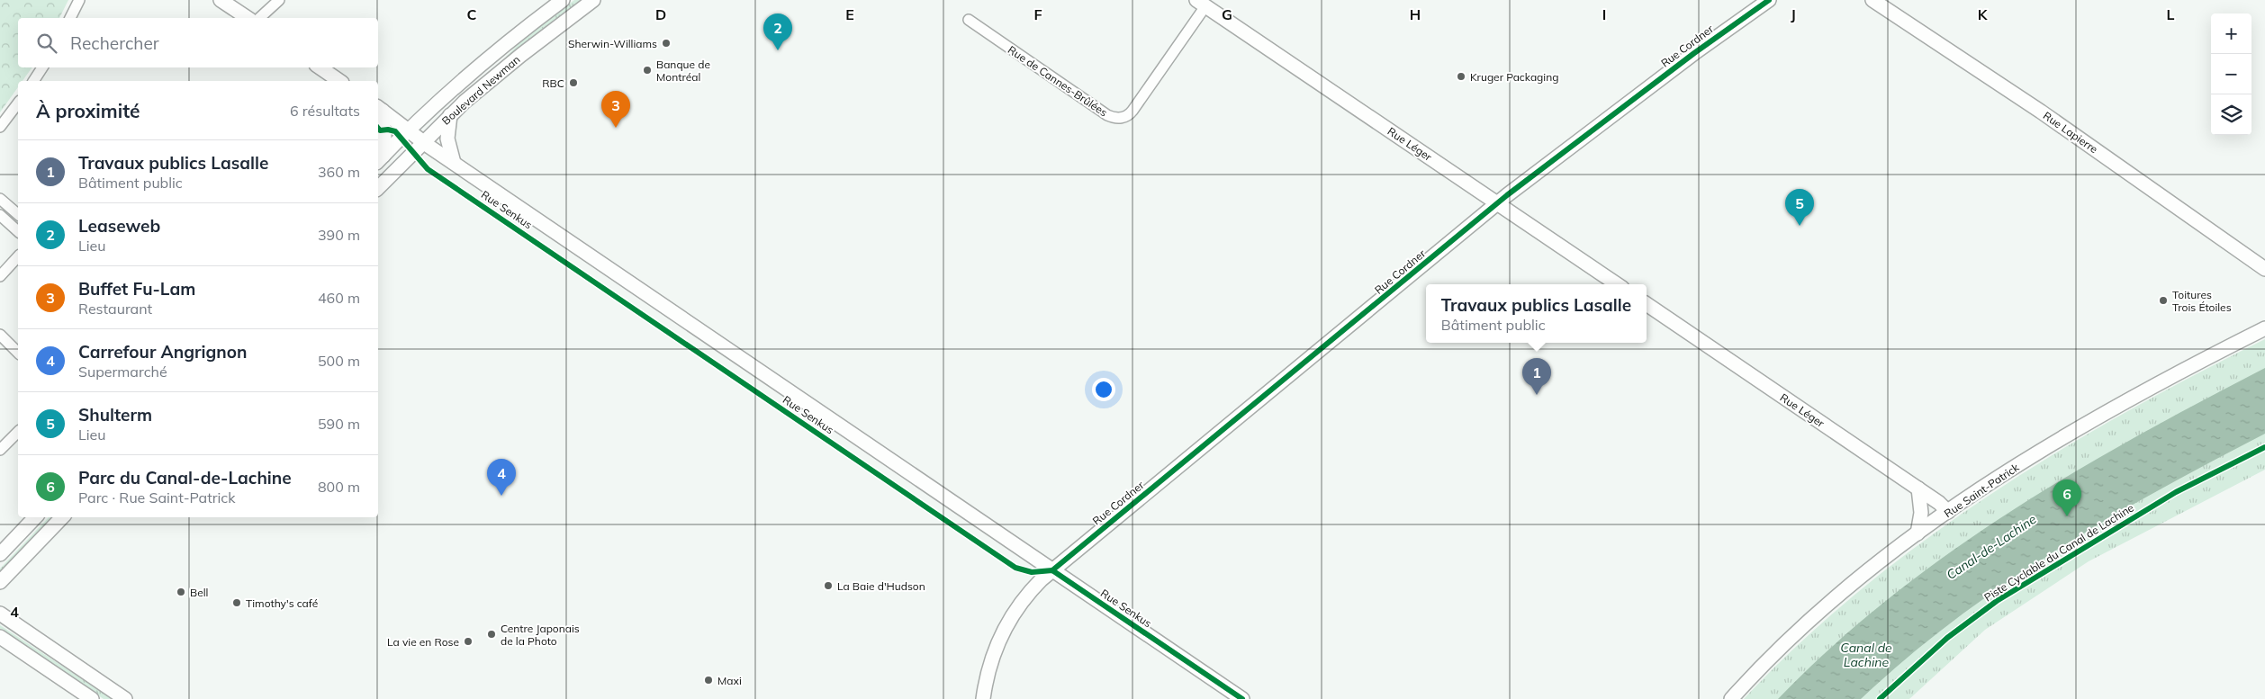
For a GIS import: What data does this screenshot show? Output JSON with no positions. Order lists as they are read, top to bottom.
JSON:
{
  "streets": {
    "street": [
      "Rue Cordner",
      "Rue de Cannes-Brûlées",
      "Boulevard Newman",
      "Rue Lapierre",
      "Rue Léger",
      "Rue Senkus",
      "Rue Saint-Patrick"
    ],
    "cycle path": ["Piste Cyclable du Canal de Lachine"]
  },
  "crossings": [
    ["Rue Cordner", "Rue Léger"],
    ["Rue Cordner", "Rue Senkus"],
    ["Rue de Cannes-Brûlées", "Rue Léger"],
    ["Boulevard Newman", "Rue Senkus"],
    ["Rue Léger", "Rue Saint-Patrick"]
  ],
  "water": ["Canal-de-Lachine", "Canal de Lachine"],
  "places": [
    "Sherwin-Williams",
    "Banque de Montréal",
    "Kruger Packaging",
    "RBC",
    "Toitures Trois Étoiles",
    "La Baie d'Hudson",
    "Bell",
    "Timothy's café",
    "Centre Japonais de la Photo",
    "La vie en Rose",
    "Maxi"
  ],
  "page": {
    "map_buttons": ["+", "−"],
    "pins": [
      "2",
      "3",
      "5",
      "1",
      "4",
      "6"
    ],
    "search": "Rechercher",
    "heading": ["À proximité", "6 résultats"],
    "list": [
      {
        "mark": "1",
        "name": "Travaux publics Lasalle",
        "note": "Bâtiment public",
        "value": "360 m"
      },
      {
        "mark": "2",
        "name": "Leaseweb",
        "note": "Lieu",
        "value": "390 m"
      },
      {
        "mark": "3",
        "name": "Buffet Fu-Lam",
        "note": "Restaurant",
        "value": "460 m"
      },
      {
        "mark": "4",
        "name": "Carrefour Angrignon",
        "note": "Supermarché",
        "value": "500 m"
      },
      {
        "mark": "5",
        "name": "Shulterm",
        "note": "Lieu",
        "value": "590 m"
      },
      {
        "mark": "6",
        "name": "Parc du Canal-de-Lachine",
        "note": "Parc · Rue Saint-Patrick",
        "value": "800 m"
      }
    ],
    "popup": ["Travaux publics Lasalle", "Bâtiment public"]
  },
  "grid": {
    "columns": [
      "C",
      "D",
      "E",
      "F",
      "G",
      "H",
      "I",
      "J",
      "K",
      "L"
    ],
    "rows": ["4"]
  }
}
